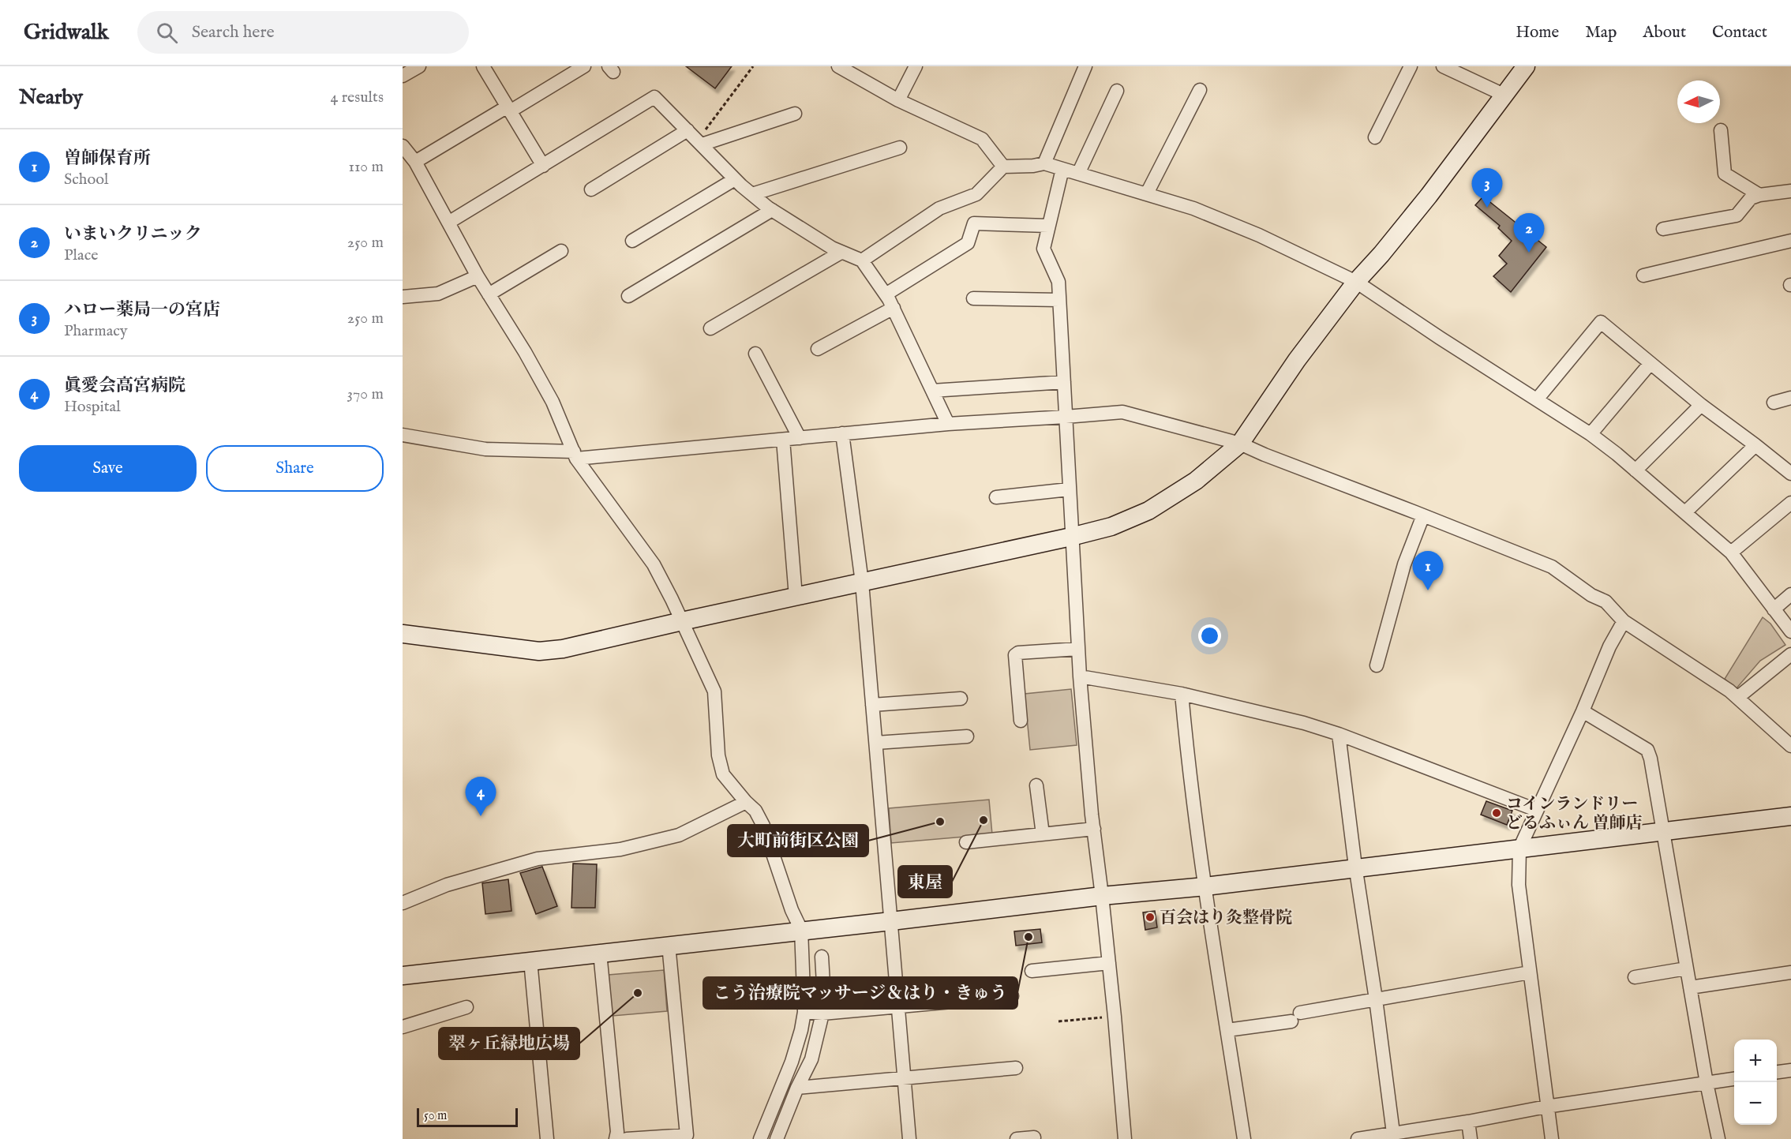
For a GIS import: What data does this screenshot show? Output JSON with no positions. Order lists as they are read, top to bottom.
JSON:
{
  "places": [
    "コインランドリー どるふぃん 曽師店",
    "東屋",
    "大町前街区公園",
    "百会はり灸整骨院",
    "こう治療院マッサージ＆はり・きゅう",
    "翠ヶ丘緑地広場"
  ],
  "scale_bar": "50 m",
  "north": "left",
  "page": {
    "header": "Gridwalk",
    "search": "Search here",
    "nav": [
      "Home",
      "Map",
      "About",
      "Contact"
    ],
    "heading": ["Nearby", "4 results"],
    "list": [
      {
        "mark": "1",
        "name": "曽師保育所",
        "note": "School",
        "value": "110 m"
      },
      {
        "mark": "2",
        "name": "いまいクリニック",
        "note": "Place",
        "value": "250 m"
      },
      {
        "mark": "3",
        "name": "ハロー薬局一の宮店",
        "note": "Pharmacy",
        "value": "250 m"
      },
      {
        "mark": "4",
        "name": "眞愛会高宮病院",
        "note": "Hospital",
        "value": "370 m"
      }
    ],
    "pins": [
      "3",
      "2",
      "1",
      "4"
    ],
    "buttons": ["Save", "Share"],
    "map_buttons": ["+", "−"],
    "scale": "50 m"
  }
}
